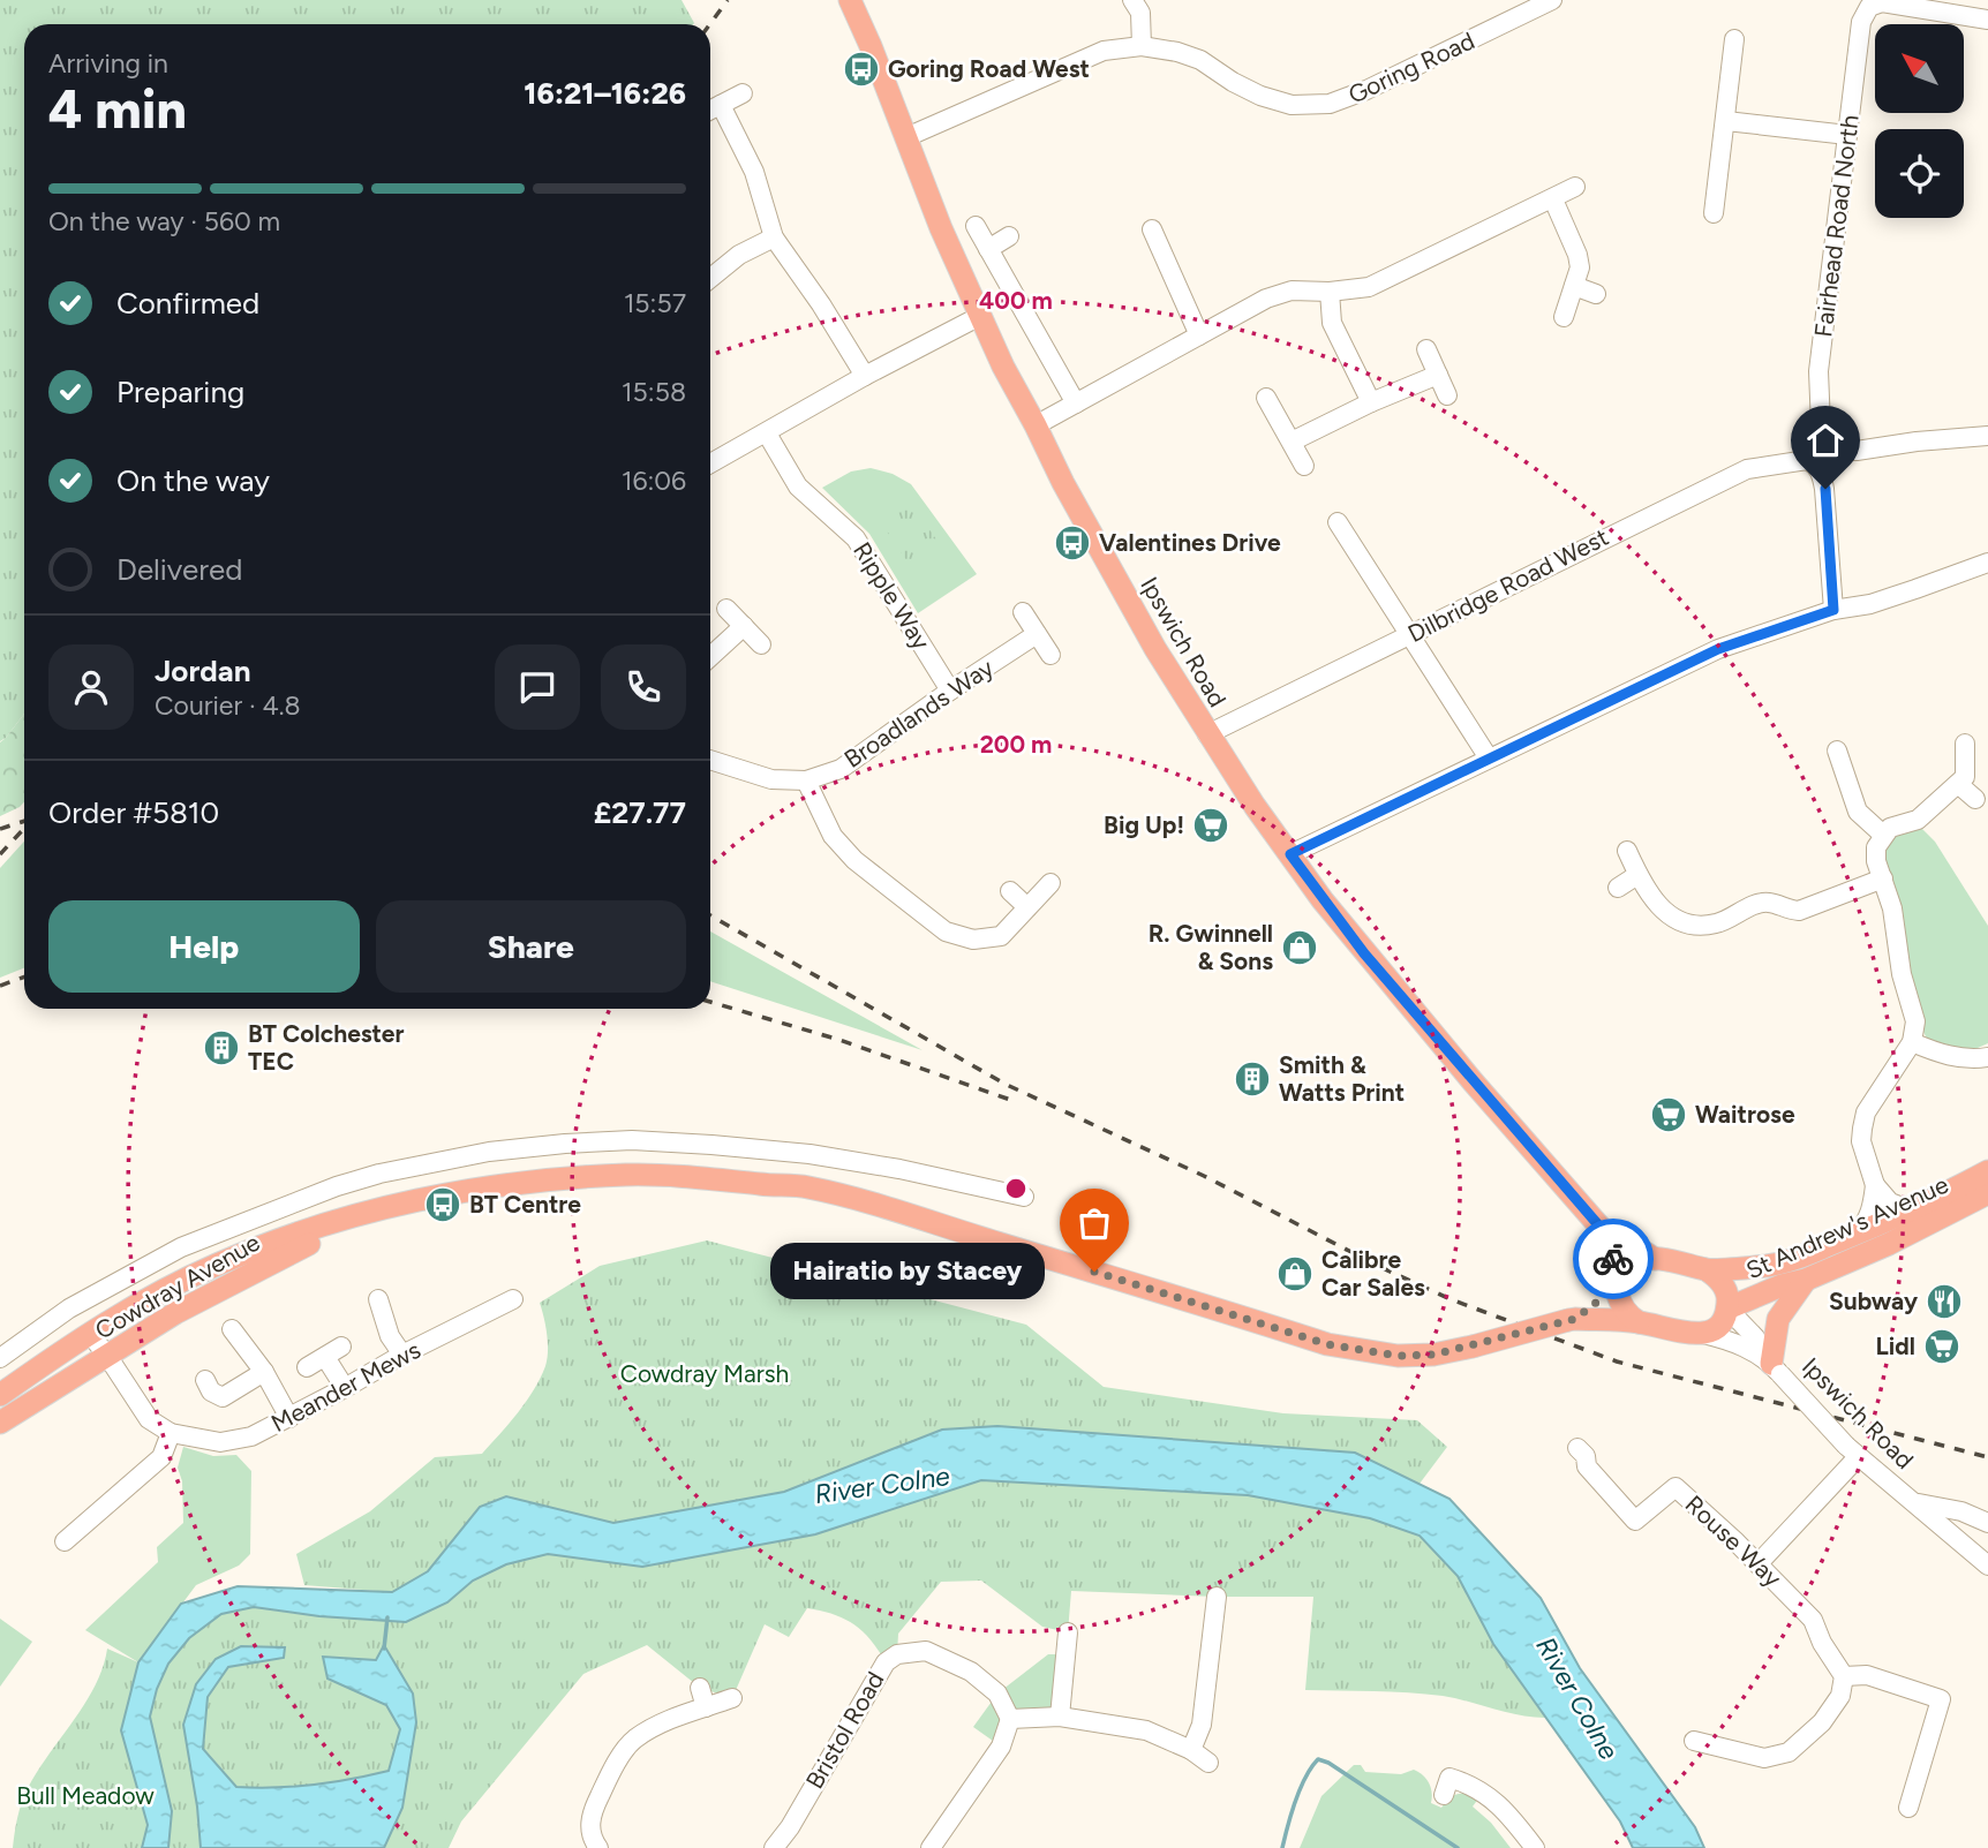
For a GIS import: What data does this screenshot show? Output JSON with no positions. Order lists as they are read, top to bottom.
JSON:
{
  "streets": {
    "main road": ["Ipswich Road", "St Andrew's Avenue", "Cowdray Avenue"],
    "street": [
      "Goring Road",
      "Fairhead Road North",
      "Dilbridge Road West",
      "Ripple Way",
      "Broadlands Way",
      "Meander Mews",
      "Rouse Way",
      "Bristol Road"
    ]
  },
  "crossings": [
    ["Goring Road", "Ipswich Road"],
    ["Dilbridge Road West", "Ipswich Road"],
    ["Ripple Way", "Broadlands Way"],
    ["Ipswich Road", "St Andrew's Avenue"],
    ["Ipswich Road", "Cowdray Avenue"],
    ["St Andrew's Avenue", "Cowdray Avenue"]
  ],
  "water": ["River Colne"],
  "parks": ["Cowdray Marsh", "Bull Meadow"],
  "places": {
    "bus stop": ["Goring Road West", "Valentines Drive", "BT Centre"],
    "supermarket": ["Big Up!", "Waitrose", "Lidl"],
    "shop": ["R. Gwinnell & Sons", "Calibre Car Sales"],
    "building": ["BT Colchester TEC", "Smith & Watts Print"],
    "other": ["Hairatio by Stacey"],
    "restaurant": ["Subway"]
  },
  "north": "top left",
  "page": {
    "heading": ["4 min", "Arriving in", "16:21–16:26"],
    "panel": [
      "Jordan",
      "Courier · 4.8",
      "Order #5810",
      "£27.77"
    ],
    "bar": "On the way · 560 m",
    "list": [
      ["Confirmed", "15:57"],
      ["Preparing", "15:58"],
      ["On the way", "16:06"],
      "Delivered"
    ],
    "buttons": ["Help", "Share"],
    "bubble": "Hairatio by Stacey"
  },
  "rings": ["400 m", "200 m"]
}
